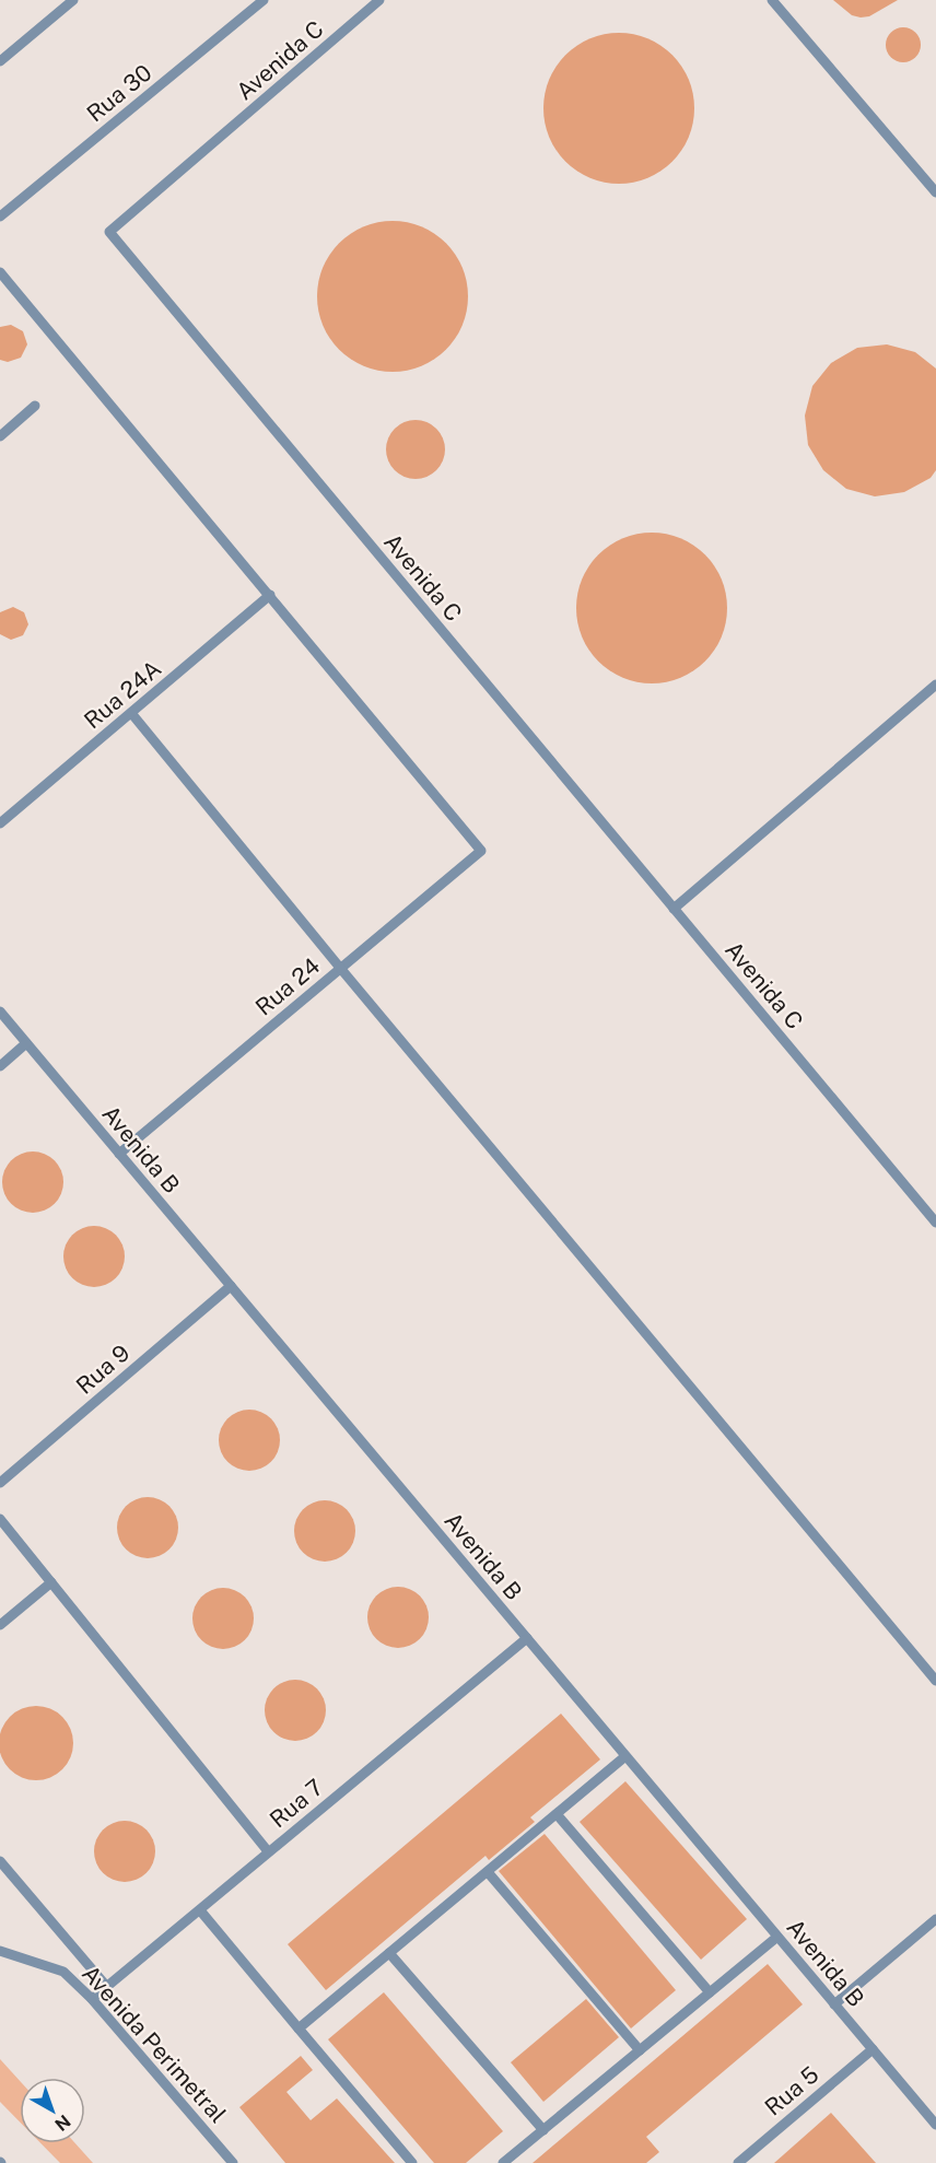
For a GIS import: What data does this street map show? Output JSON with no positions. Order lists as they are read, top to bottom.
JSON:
{
  "streets": {
    "lane": [
      "Avenida C",
      "Rua 30",
      "Rua 24A",
      "Rua 24",
      "Avenida B",
      "Rua 9",
      "Rua 7",
      "Avenida Perimetral",
      "Rua 5"
    ]
  },
  "crossings": [
    ["Rua 24A", "Rua 24"],
    ["Rua 24", "Avenida B"],
    ["Avenida B", "Rua 9"],
    ["Avenida B", "Rua 7"],
    ["Avenida B", "Rua 5"],
    ["Rua 7", "Avenida Perimetral"]
  ],
  "north": "bottom right"
}
